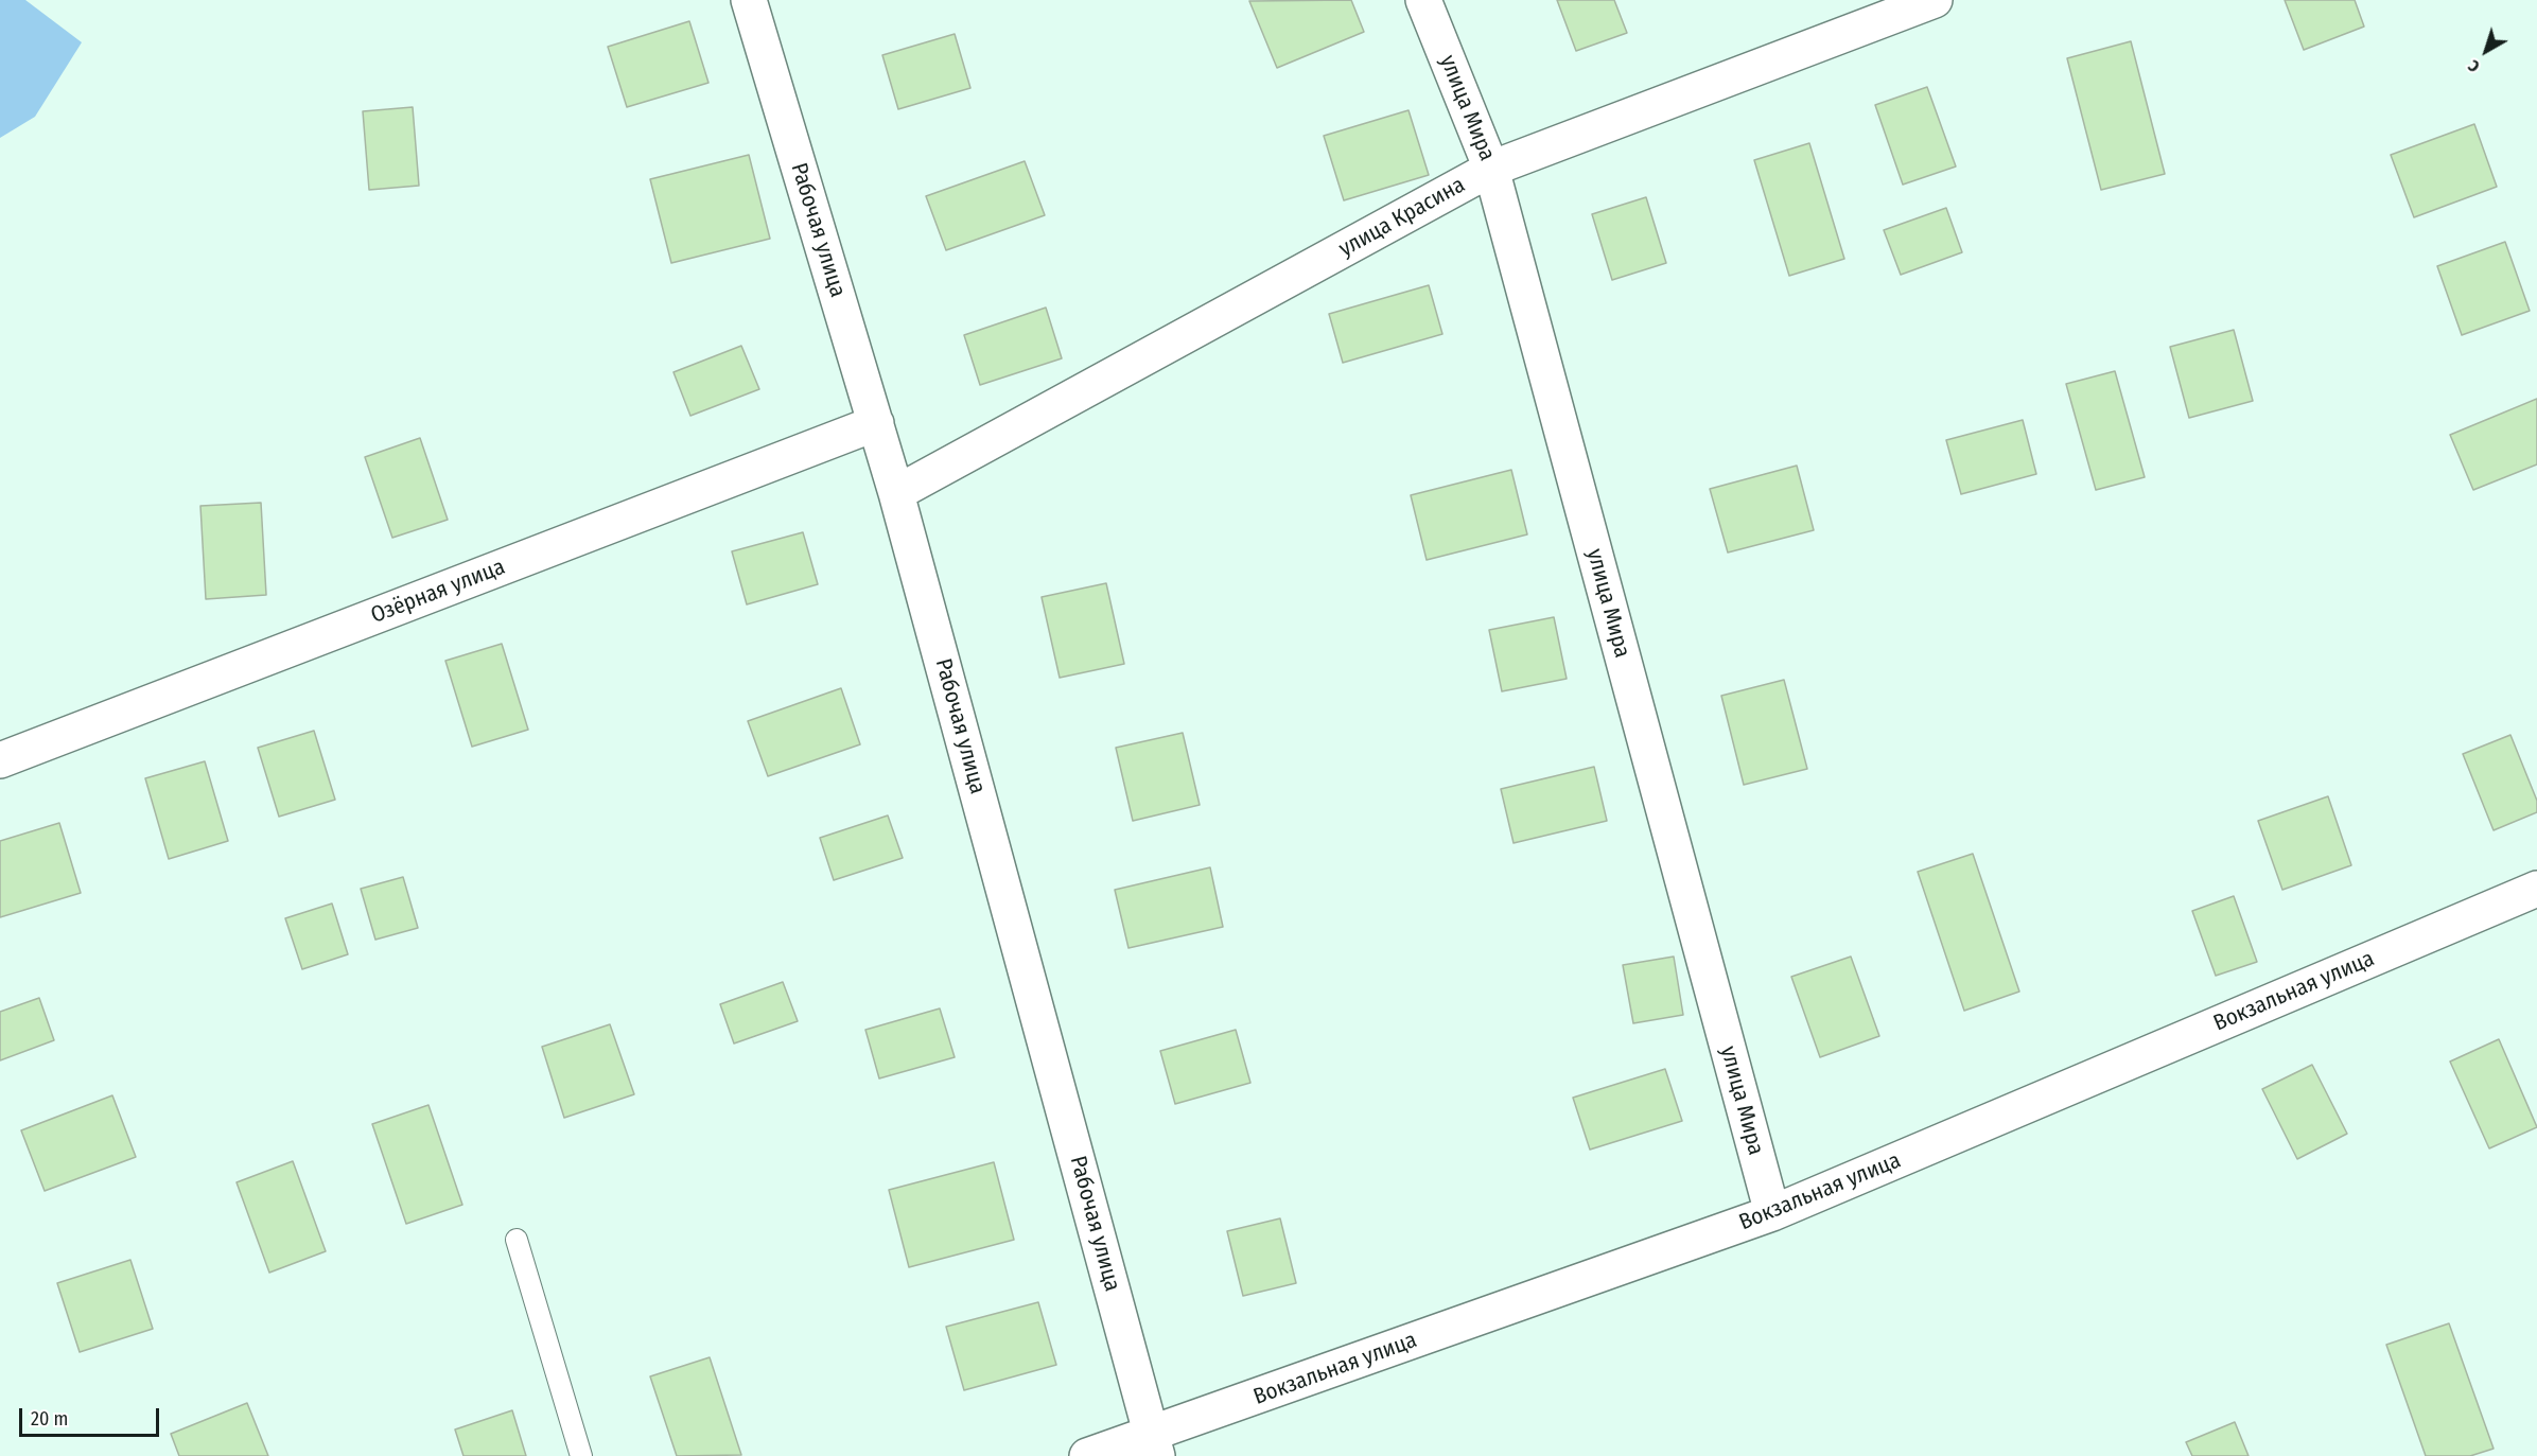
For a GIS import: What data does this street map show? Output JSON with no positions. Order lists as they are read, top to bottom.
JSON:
{
  "streets": {
    "street": [
      "улица Мира",
      "улица Красина",
      "Рабочая улица",
      "Озёрная улица",
      "Вокзальная улица"
    ]
  },
  "crossings": [
    ["улица Мира", "улица Красина"],
    ["улица Мира", "Вокзальная улица"],
    ["улица Красина", "Рабочая улица"],
    ["Рабочая улица", "Озёрная улица"],
    ["Рабочая улица", "Вокзальная улица"]
  ],
  "scale_bar": "20 m",
  "north": "bottom left"
}
